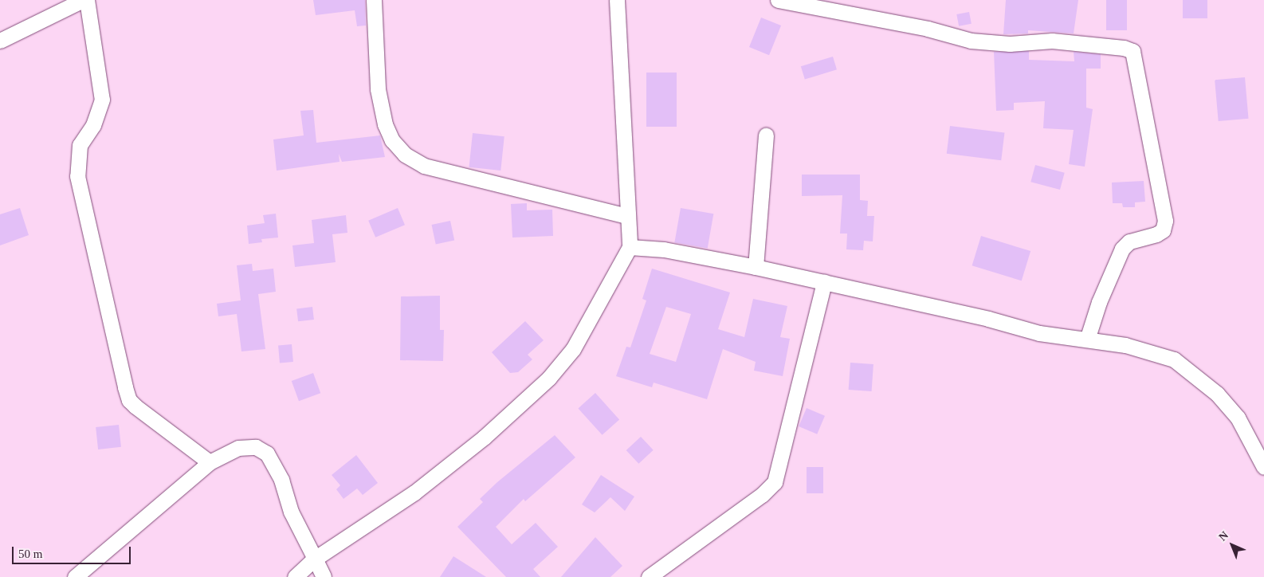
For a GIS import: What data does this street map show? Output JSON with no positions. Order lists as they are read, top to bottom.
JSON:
{
  "scale_bar": "50 m",
  "north": "top left"
}
